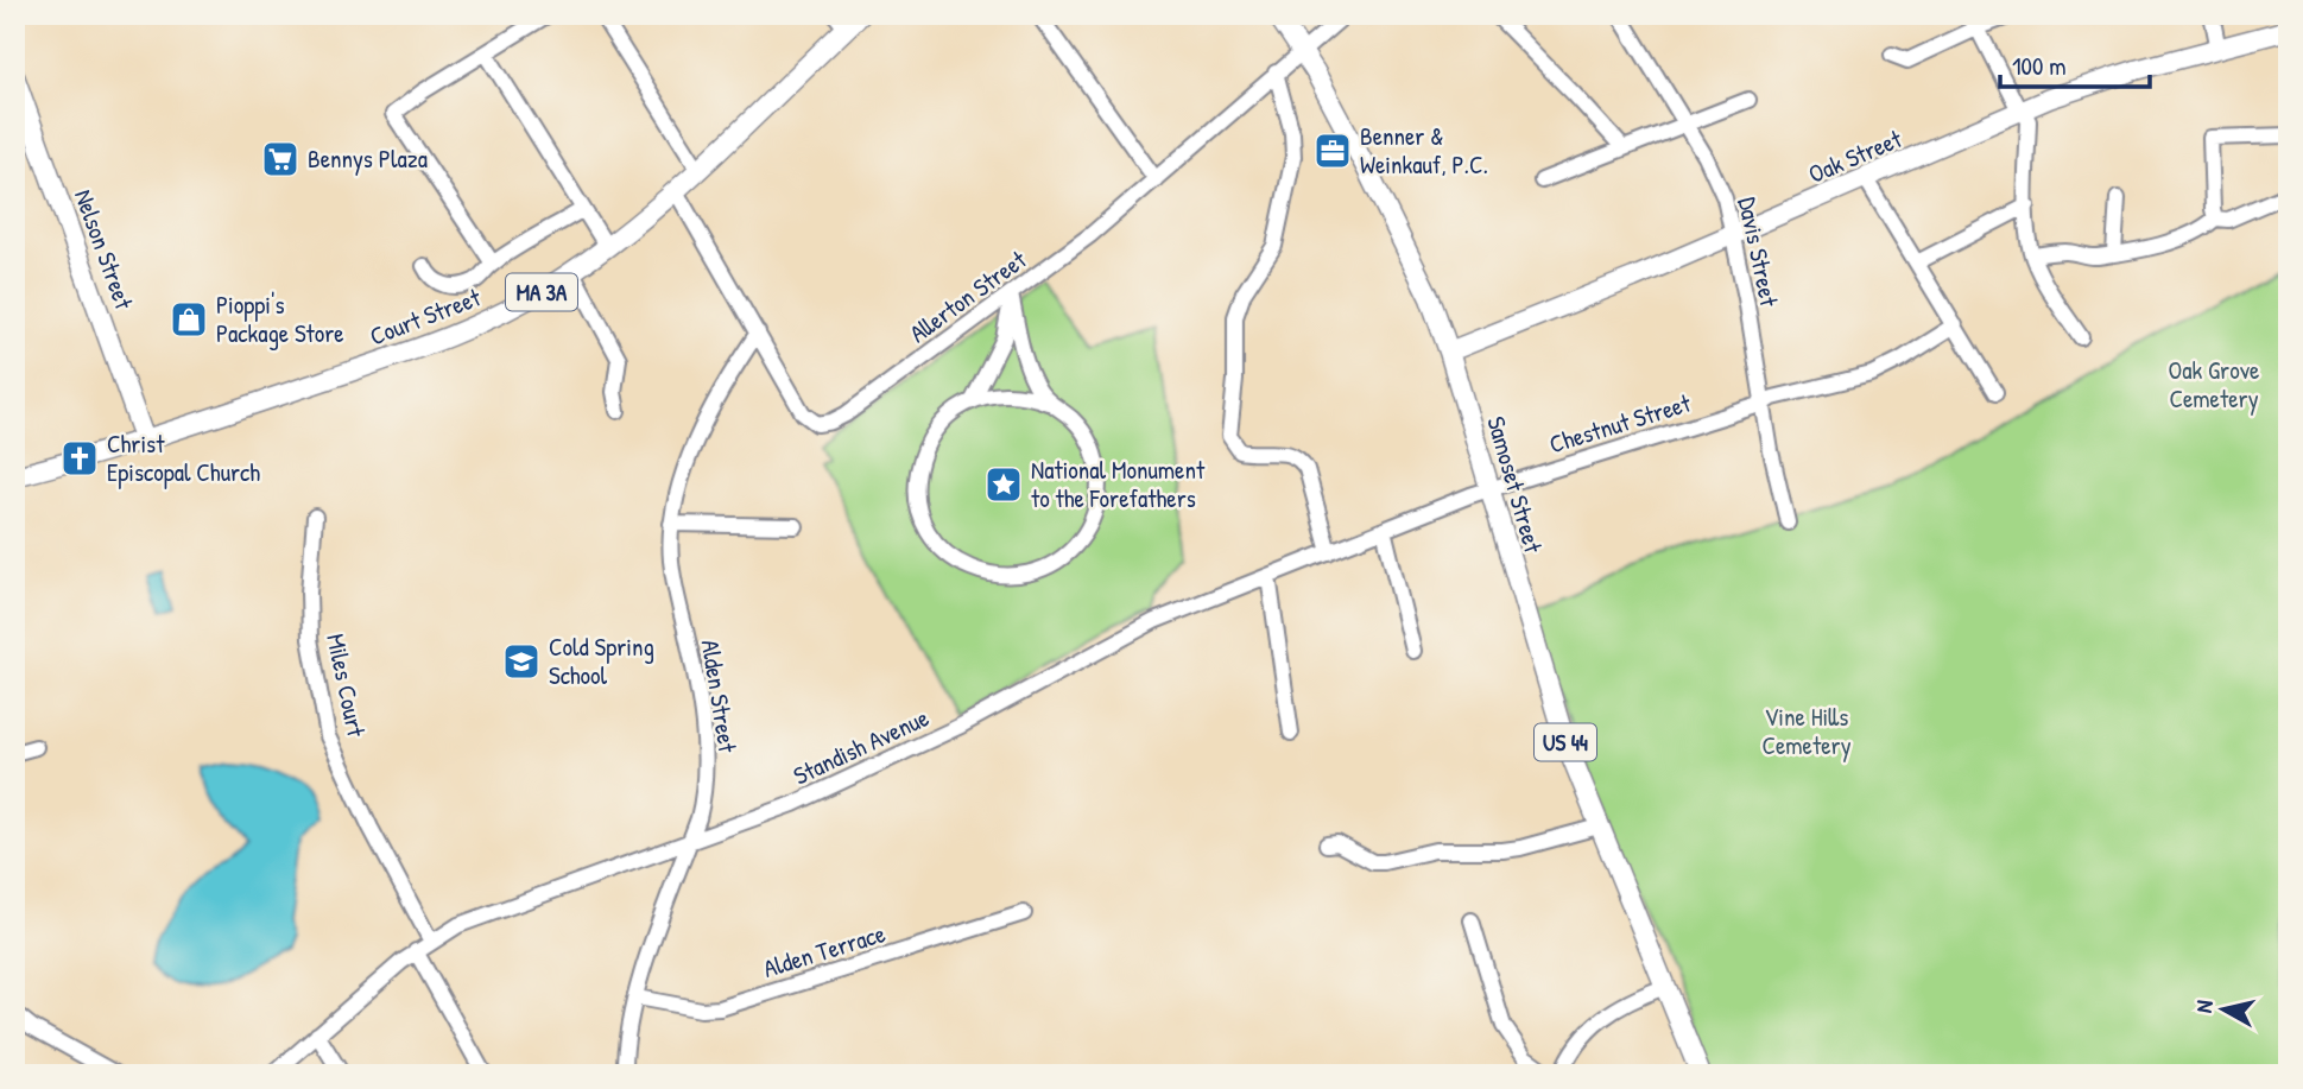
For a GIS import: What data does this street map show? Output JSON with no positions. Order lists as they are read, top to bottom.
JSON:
{
  "streets": {
    "main road": [
      "Oak Street",
      "Nelson Street",
      "MA 3A",
      "Court Street",
      "Samoset Street",
      "US 44"
    ],
    "street": [
      "Davis Street",
      "Allerton Street",
      "Chestnut Street",
      "Miles Court",
      "Alden Street",
      "Standish Avenue",
      "Alden Terrace"
    ]
  },
  "crossings": [
    ["Oak Street", "Davis Street"],
    ["Oak Street", "Samoset Street"],
    ["Nelson Street", "Court Street"],
    ["Davis Street", "Chestnut Street"],
    ["Allerton Street", "Court Street"],
    ["Allerton Street", "Samoset Street"],
    ["Allerton Street", "Alden Street"],
    ["Chestnut Street", "Samoset Street"],
    ["Chestnut Street", "Standish Avenue"],
    ["Samoset Street", "Standish Avenue"],
    ["Miles Court", "Standish Avenue"],
    ["Alden Street", "Standish Avenue"],
    ["Alden Street", "Alden Terrace"]
  ],
  "parks": ["Oak Grove Cemetery", "Vine Hills Cemetery"],
  "places": {
    "office": ["Benner & Weinkauf, P.C."],
    "supermarket": ["Bennys Plaza"],
    "shop": ["Pioppi's Package Store"],
    "church": ["Christ Episcopal Church"],
    "place": ["National Monument to the Forefathers"],
    "school or university": ["Cold Spring School"]
  },
  "scale_bar": "100 m",
  "north": "left"
}
